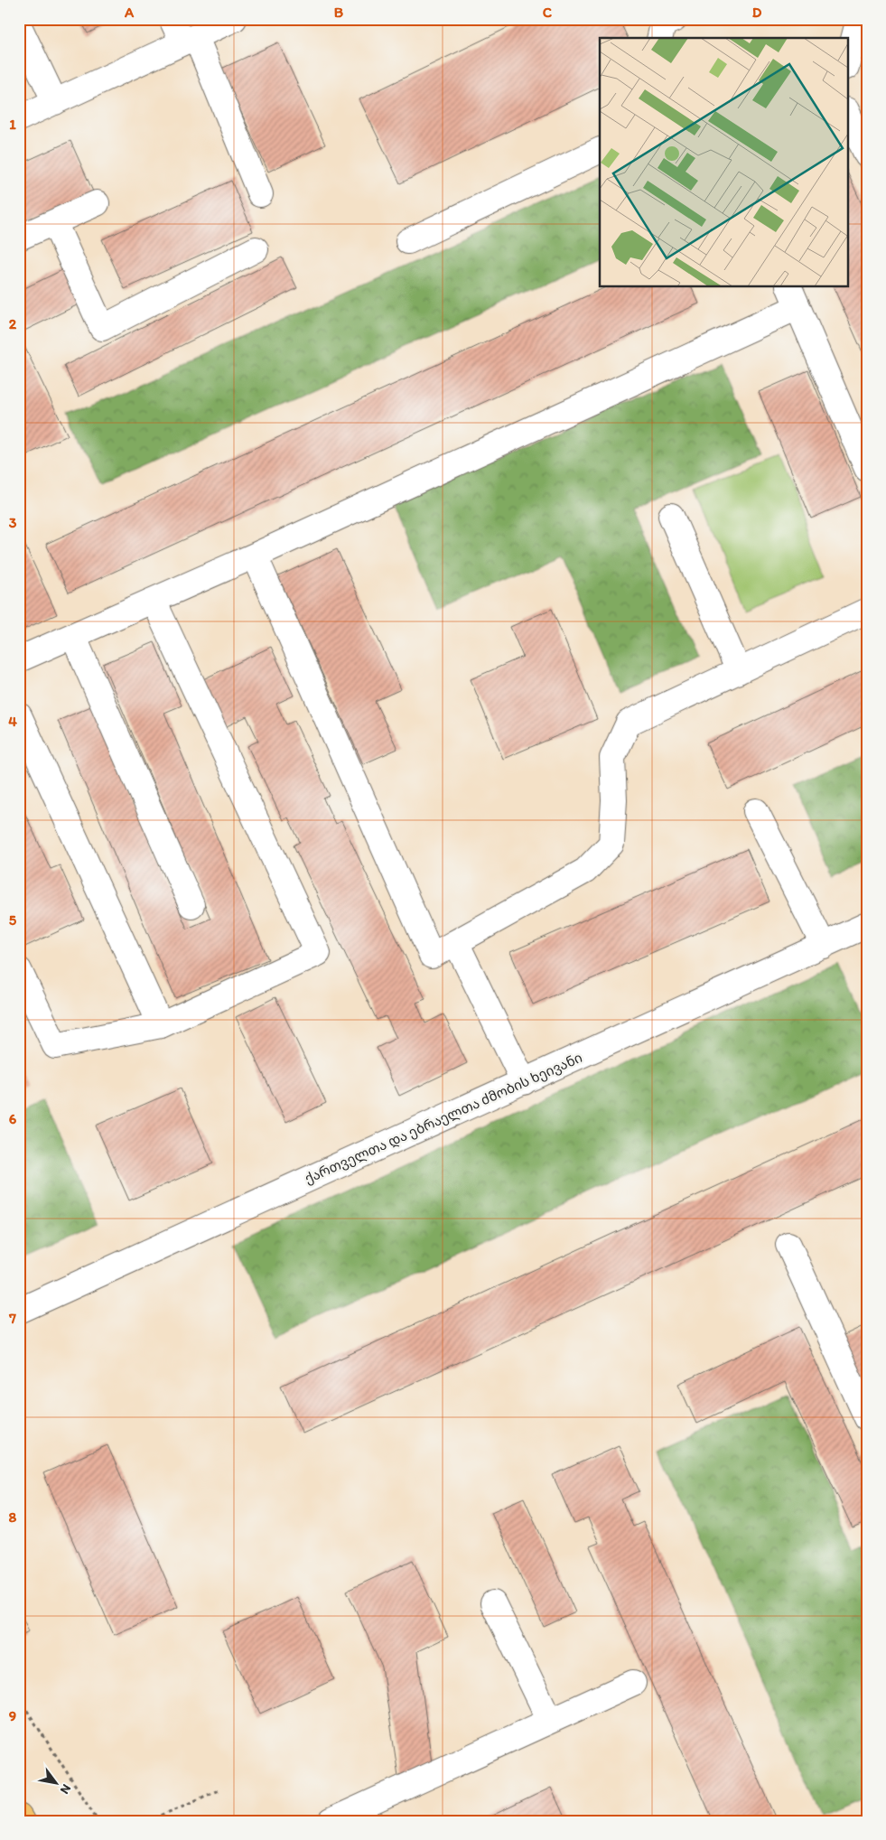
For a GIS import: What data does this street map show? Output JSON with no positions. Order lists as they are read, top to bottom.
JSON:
{
  "streets": {
    "street": ["ქართველთა და ებრაელთა ძმობის ხეივანი"]
  },
  "north": "bottom right",
  "grid": {
    "columns": [
      "A",
      "B",
      "C",
      "D"
    ],
    "rows": [
      "1",
      "2",
      "3",
      "4",
      "5",
      "6",
      "7",
      "8",
      "9"
    ]
  }
}
